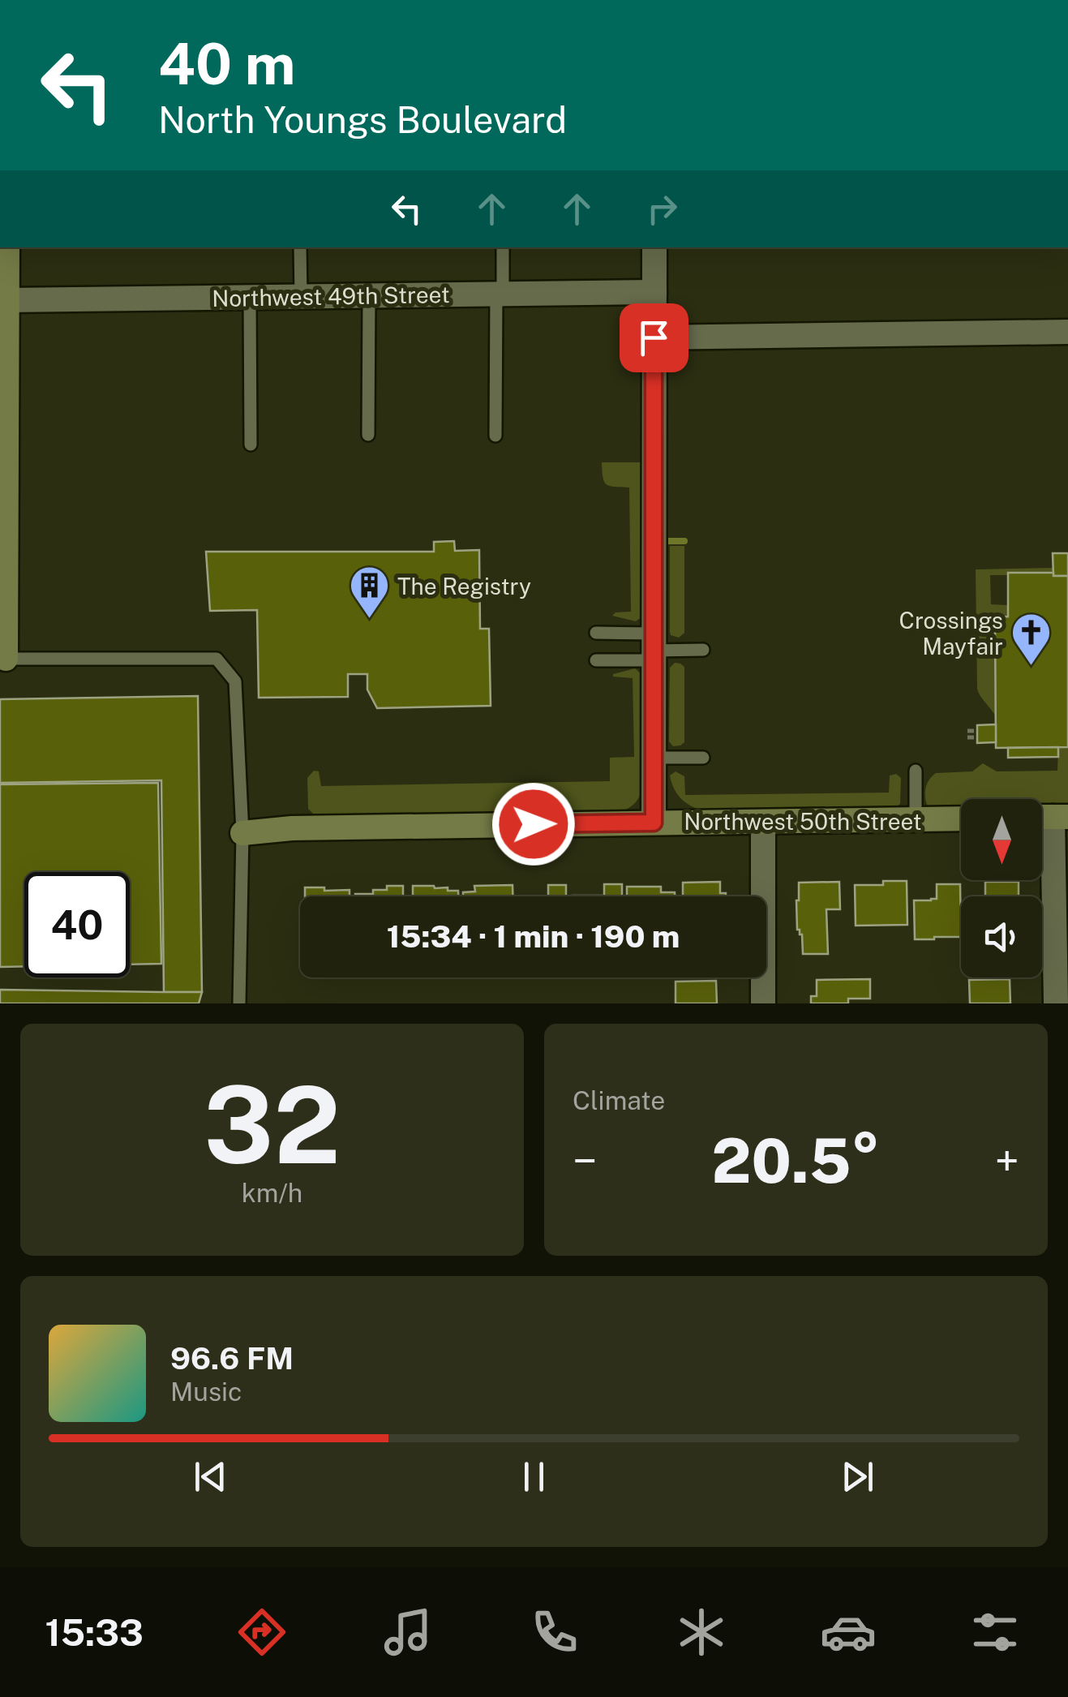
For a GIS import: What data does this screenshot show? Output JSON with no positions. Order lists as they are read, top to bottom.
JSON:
{
  "streets": {
    "street": ["Northwest 49th Street", "Northwest 50th Street"]
  },
  "places": {
    "building": ["The Registry"],
    "church": ["Crossings Mayfair"]
  },
  "north": "bottom",
  "page": {
    "turn": ["40 m", "North Youngs Boulevard"],
    "limit": "40",
    "trip": "15:34 · 1 min · 190 m",
    "tile": [
      ["32", "km/h"],
      "Climate"
    ],
    "heat": ["−", "20.5°", "+"],
    "song": ["96.6 FM", "Music"],
    "tabs": "15:33"
  }
}
